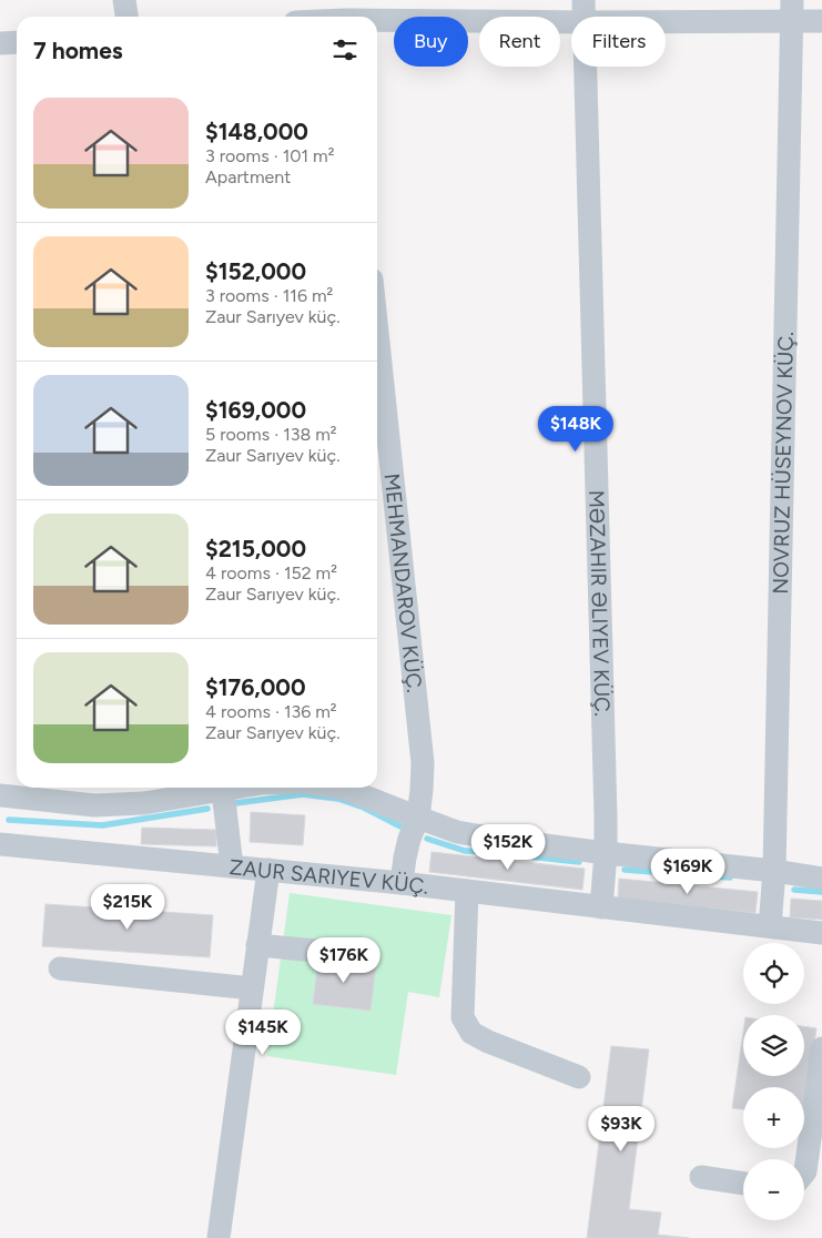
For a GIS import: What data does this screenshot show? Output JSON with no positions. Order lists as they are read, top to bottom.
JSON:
{
  "streets": {
    "street": ["NOVRUZ HÜSEYNOV KÜÇ.", "MEHMANDAROV KÜÇ.", "MƏZAHIR ƏLIYEV KÜÇ."]
  },
  "page": {
    "chip": ["Buy", "Rent", "Filters"],
    "heading": "7 homes",
    "list": [
      {
        "name": "$148,000",
        "note": "3 rooms · 101 m² · Apartment"
      },
      {
        "name": "$152,000",
        "note": "3 rooms · 116 m² · Zaur Sarıyev küç."
      },
      {
        "name": "$169,000",
        "note": "5 rooms · 138 m² · Zaur Sarıyev küç."
      },
      {
        "name": "$215,000",
        "note": "4 rooms · 152 m² · Zaur Sarıyev küç."
      },
      {
        "name": "$176,000",
        "note": "4 rooms · 136 m² · Zaur Sarıyev küç."
      }
    ],
    "price": [
      "$148K",
      "$152K",
      "$169K",
      "$215K",
      "$176K",
      "$145K",
      "$93K"
    ],
    "map_buttons": ["+", "−"]
  }
}
